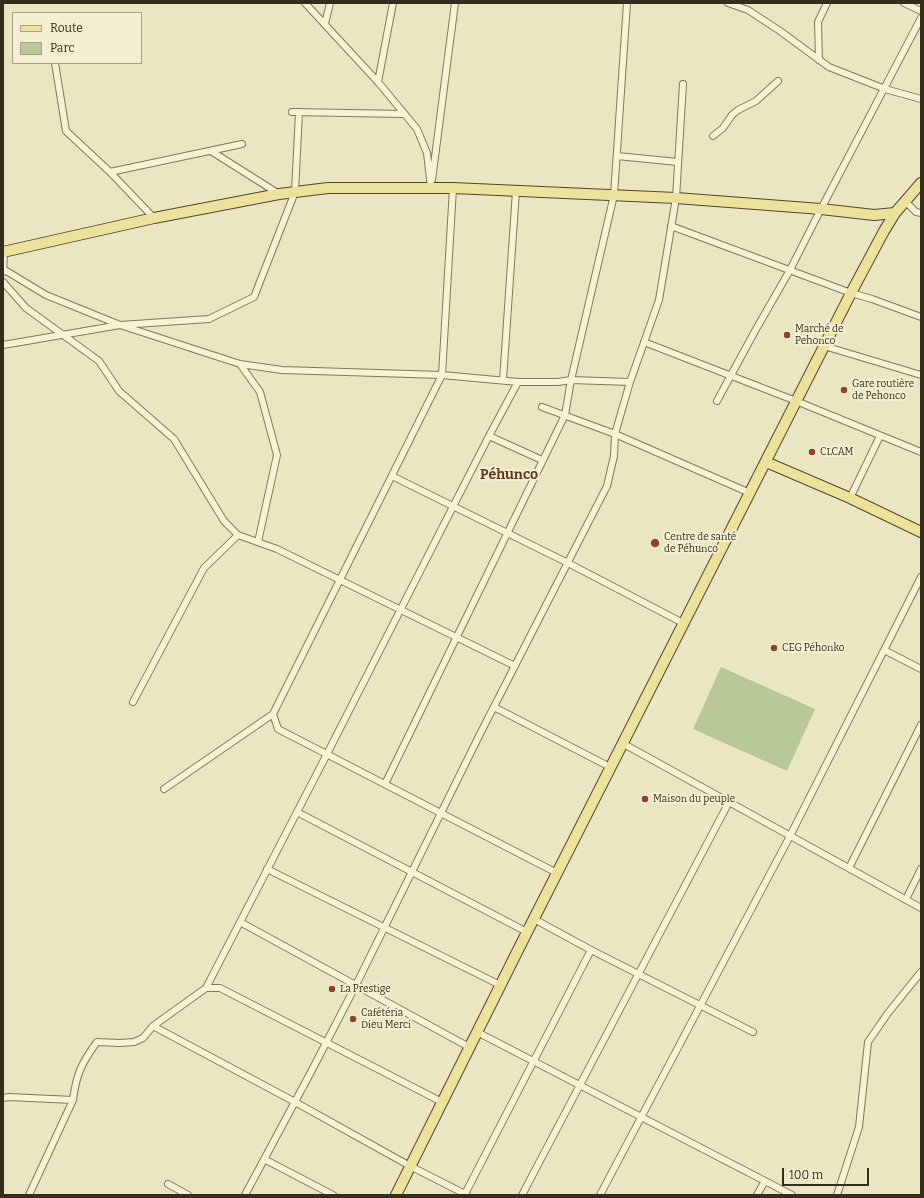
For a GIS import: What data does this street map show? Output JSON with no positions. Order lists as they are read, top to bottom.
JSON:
{
  "districts": ["Péhunco"],
  "places": [
    "Marché de Pehonco",
    "Gare routière de Pehonco",
    "CLCAM",
    "Centre de santé de Péhunco",
    "CEG Péhonko",
    "Maison du peuple",
    "La Prestige",
    "Cafétéria Dieu Merci"
  ],
  "legend": ["Route", "Parc"],
  "scale_bar": "100 m"
}
